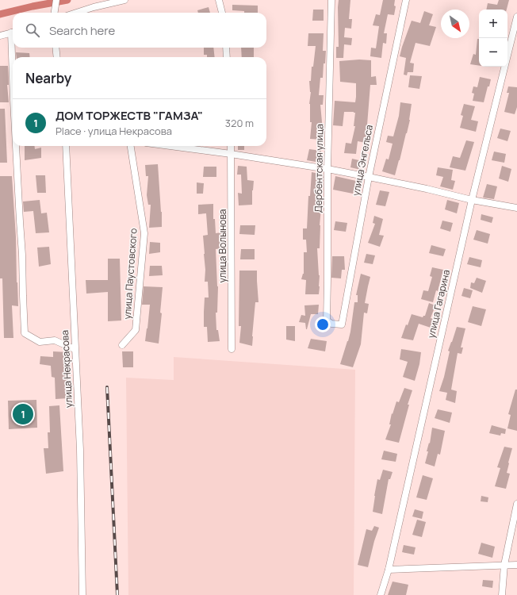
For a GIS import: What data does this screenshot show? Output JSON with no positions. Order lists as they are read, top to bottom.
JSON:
{
  "streets": {
    "street": [
      "улица Энгельса",
      "Дербентская улица",
      "улица Волынова",
      "улица Паустовского",
      "улица Гагарина",
      "улица Некрасова"
    ]
  },
  "crossings": [
    ["улица Энгельса", "Дербентская улица"]
  ],
  "north": "bottom right",
  "page": {
    "map_buttons": ["+", "−"],
    "search": "Search here",
    "heading": "Nearby",
    "list": [
      {
        "mark": "1",
        "name": "ДОМ ТОРЖЕСТВ \"ГАМЗА\"",
        "note": "Place · улица Некрасова",
        "value": "320 m"
      }
    ],
    "pins": "1"
  }
}
